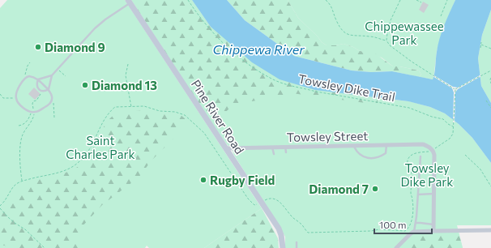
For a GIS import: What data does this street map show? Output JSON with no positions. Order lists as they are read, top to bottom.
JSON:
{
  "streets": {
    "street": ["Pine River Road", "Towsley Street"],
    "path": ["Towsley Dike Trail"]
  },
  "crossings": [
    ["Pine River Road", "Towsley Street"]
  ],
  "water": ["Chippewa River"],
  "parks": ["Chippewassee Park", "Saint Charles Park", "Towsley Dike Park"],
  "places": [
    "Diamond 9",
    "Diamond 13",
    "Rugby Field",
    "Diamond 7"
  ],
  "scale_bar": "100 m"
}
